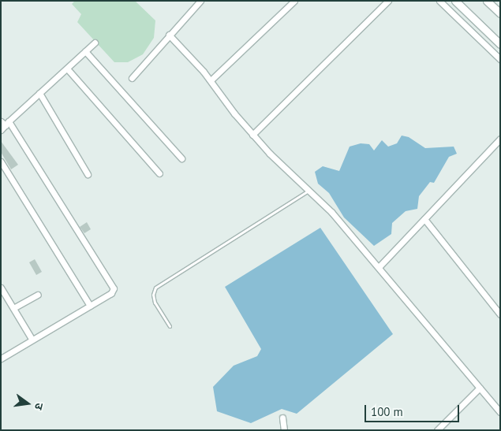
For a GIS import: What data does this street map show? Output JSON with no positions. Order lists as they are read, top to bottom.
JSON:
{
  "scale_bar": "100 m",
  "north": "right"
}
